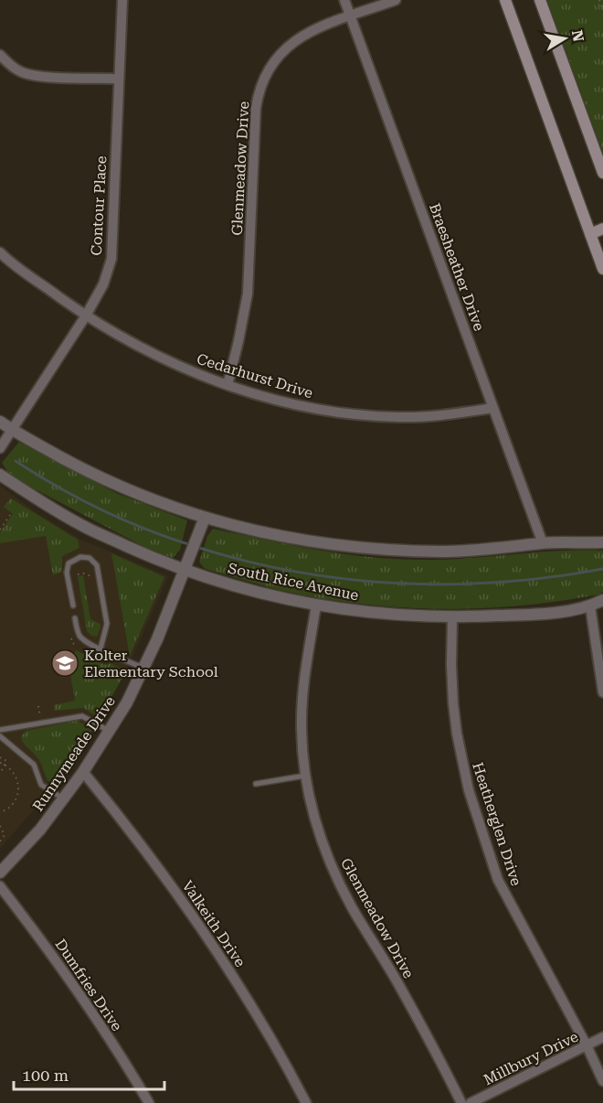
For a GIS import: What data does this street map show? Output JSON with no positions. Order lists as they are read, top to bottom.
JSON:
{
  "streets": {
    "street": [
      "Glenmeadow Drive",
      "Contour Place",
      "Braesheather Drive",
      "Cedarhurst Drive",
      "South Rice Avenue",
      "Runnymeade Drive",
      "Heatherglen Drive",
      "Valkeith Drive",
      "Dumfries Drive",
      "Millbury Drive"
    ]
  },
  "crossings": [
    ["Glenmeadow Drive", "Braesheather Drive"],
    ["Glenmeadow Drive", "Cedarhurst Drive"],
    ["Glenmeadow Drive", "South Rice Avenue"],
    ["Contour Place", "Cedarhurst Drive"],
    ["Braesheather Drive", "Cedarhurst Drive"],
    ["South Rice Avenue", "Runnymeade Drive"],
    ["South Rice Avenue", "Heatherglen Drive"],
    ["Runnymeade Drive", "Valkeith Drive"],
    ["Heatherglen Drive", "Millbury Drive"]
  ],
  "places": {
    "school or university": ["Kolter Elementary School"]
  },
  "scale_bar": "100 m",
  "north": "right"
}
